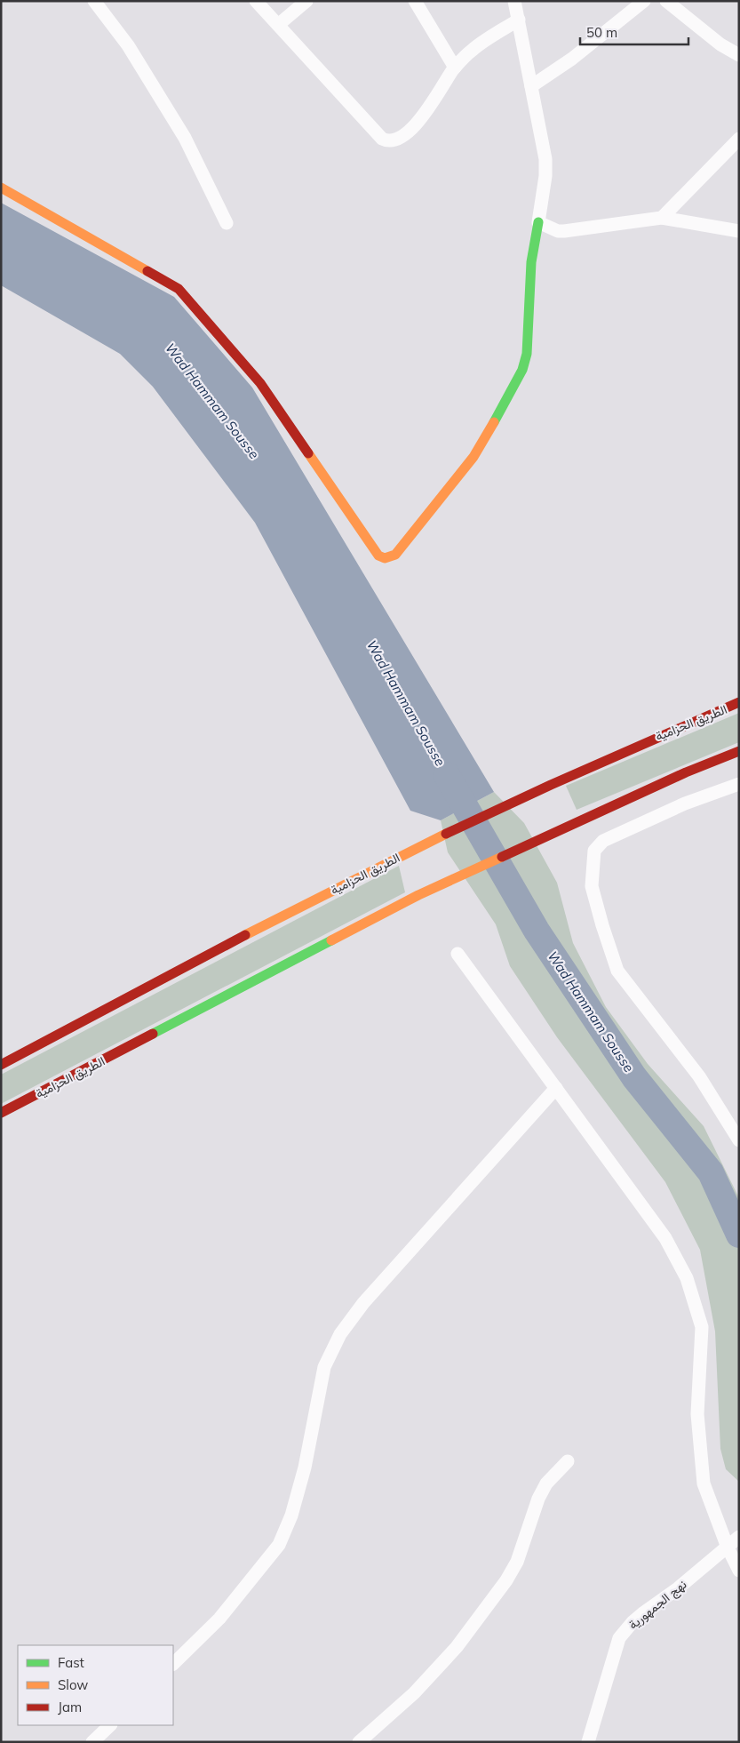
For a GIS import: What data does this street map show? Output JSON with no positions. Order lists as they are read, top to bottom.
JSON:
{
  "streets": {
    "main road": ["الطريق الحزامية"],
    "street": ["نهج الجمهورية"]
  },
  "water": ["Wad Hammam Sousse"],
  "legend": ["Fast", "Slow", "Jam"],
  "scale_bar": "50 m"
}
